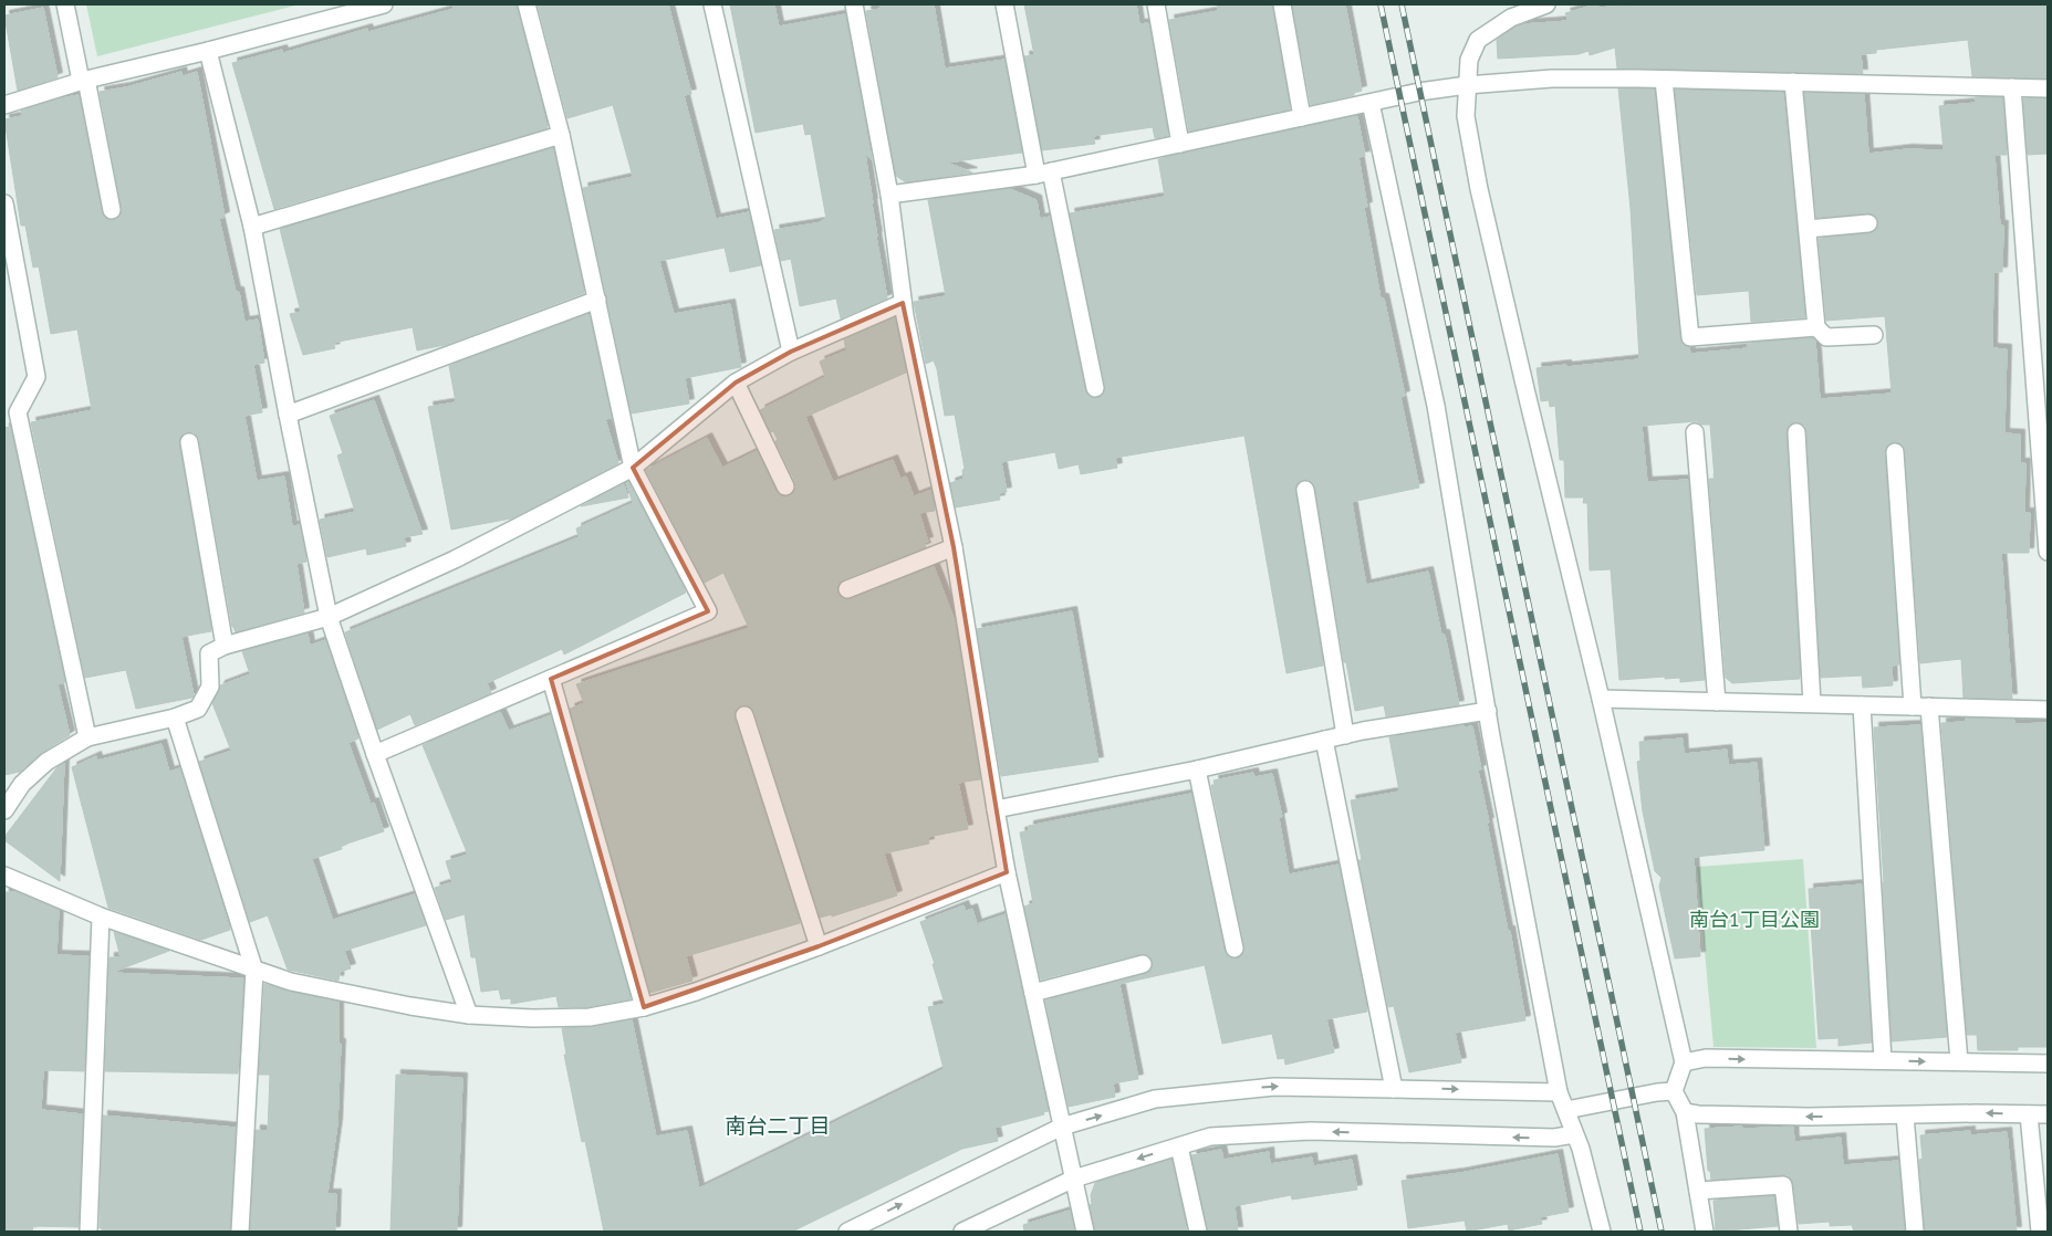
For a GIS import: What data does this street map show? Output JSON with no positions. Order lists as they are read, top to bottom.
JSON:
{
  "districts": ["南台二丁目"],
  "parks": ["南台1丁目公園"]
}
